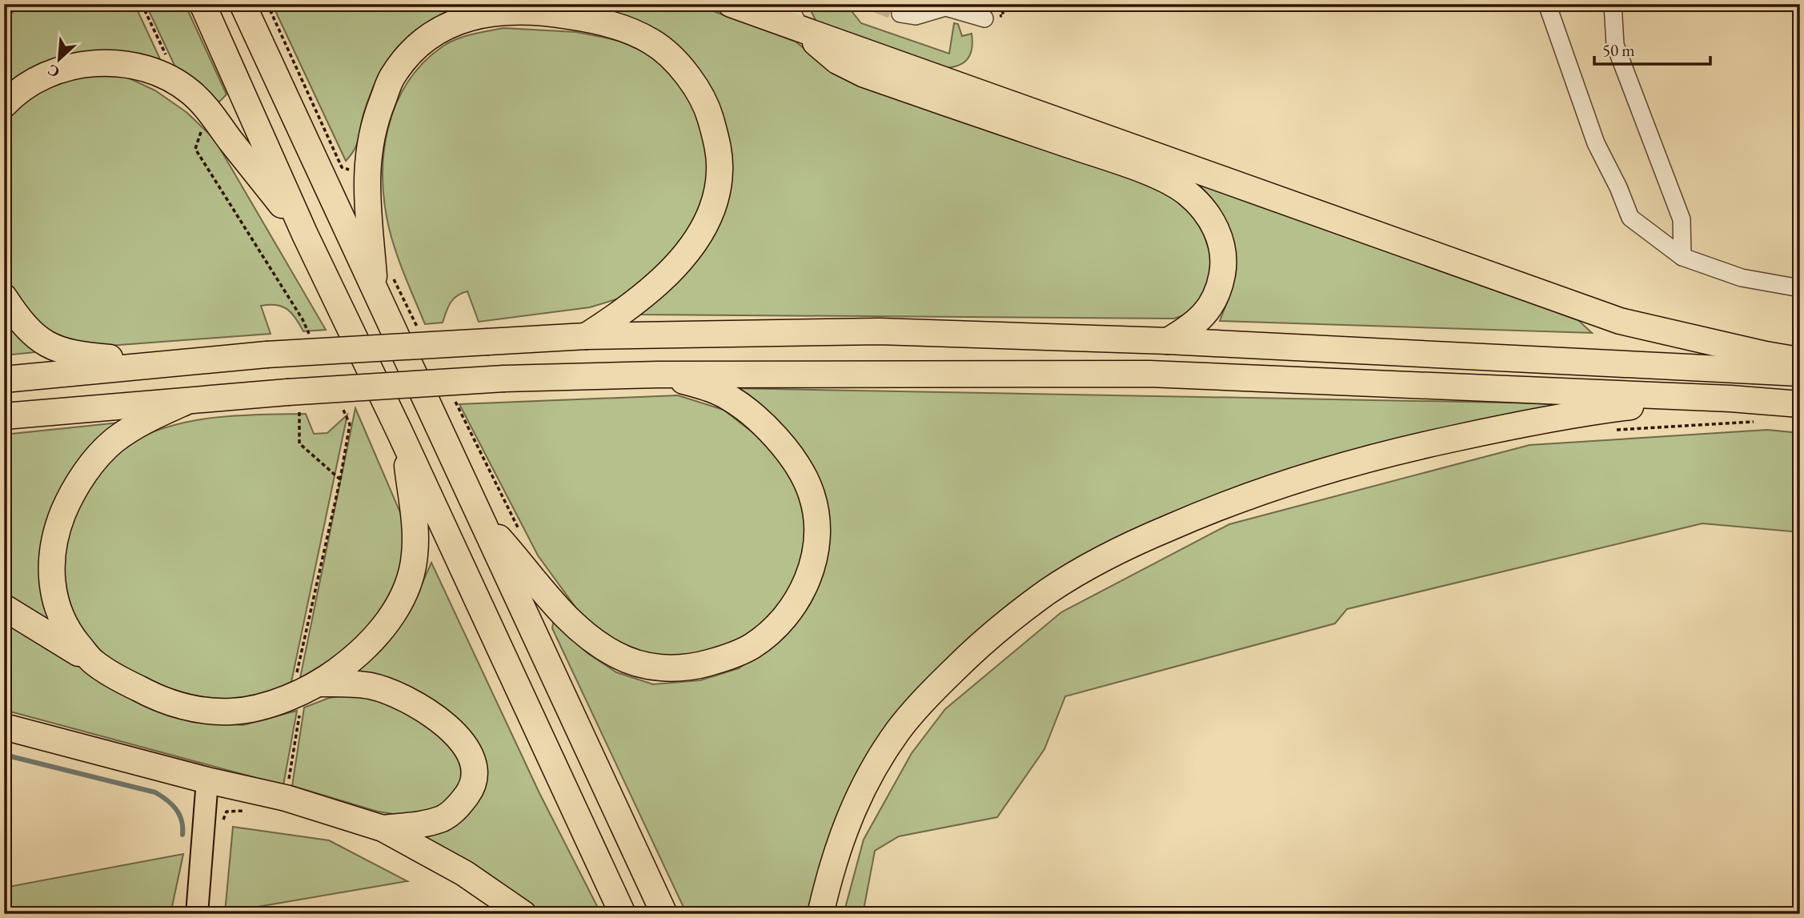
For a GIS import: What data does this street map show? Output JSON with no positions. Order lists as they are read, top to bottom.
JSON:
{
  "scale_bar": "50 m",
  "north": "bottom left"
}
